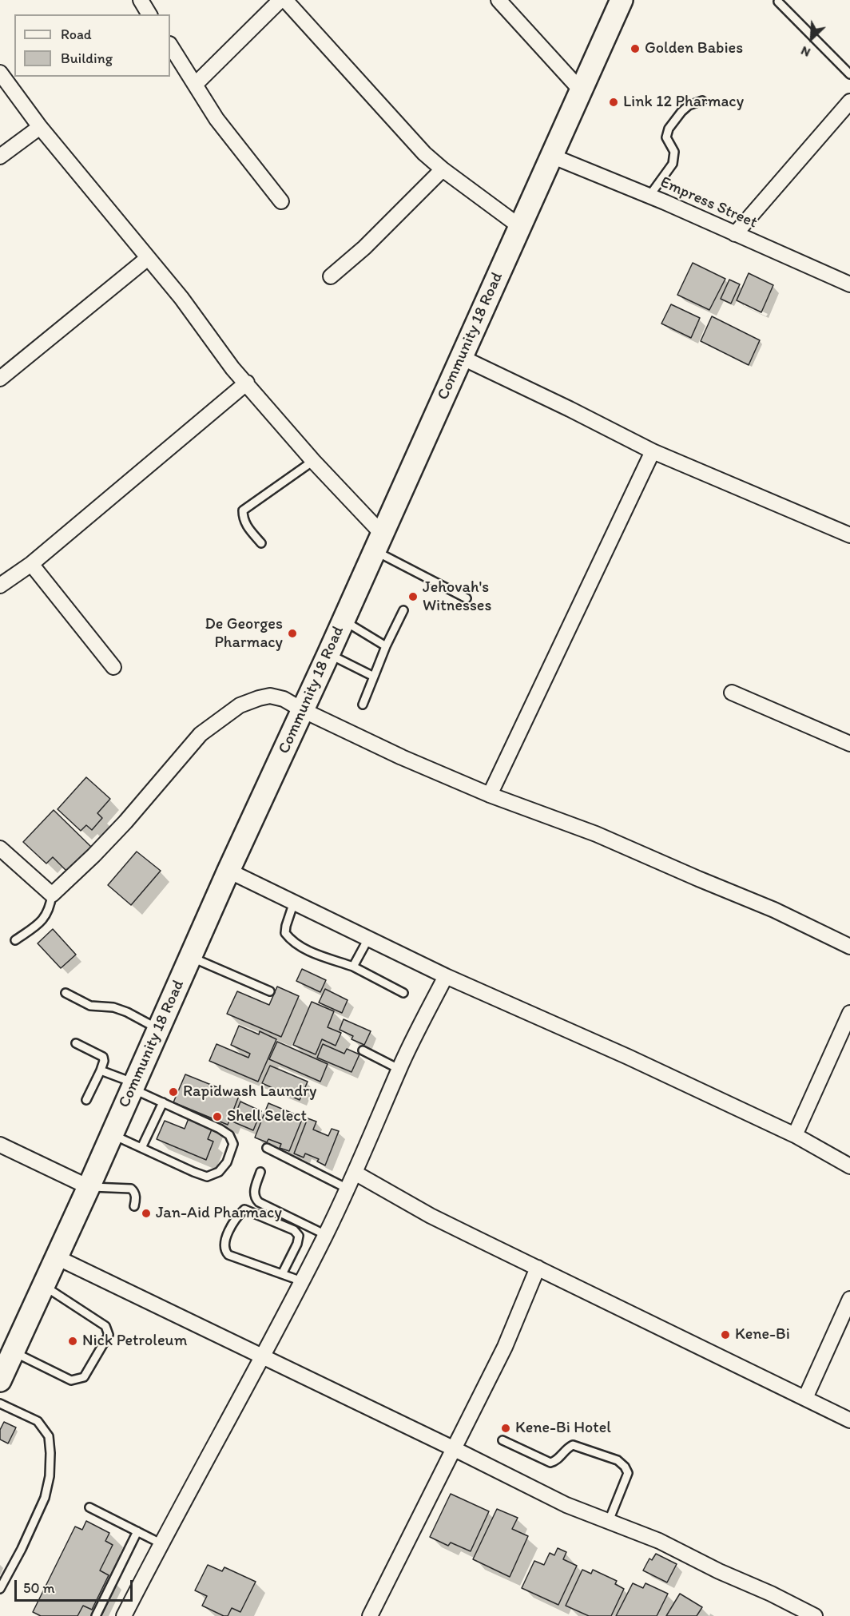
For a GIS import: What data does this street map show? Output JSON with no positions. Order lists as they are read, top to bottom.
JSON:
{
  "streets": {
    "main road": ["Community 18 Road"],
    "street": ["Empress Street"]
  },
  "crossings": [
    ["Empress Street", "Community 18 Road"]
  ],
  "places": [
    "Golden Babies",
    "Link 12 Pharmacy",
    "Jehovah's Witnesses",
    "De Georges Pharmacy",
    "Rapidwash Laundry",
    "Shell Select",
    "Jan-Aid Pharmacy",
    "Kene-Bi",
    "Nick Petroleum",
    "Kene-Bi Hotel"
  ],
  "legend": ["Road", "Building"],
  "scale_bar": "50 m",
  "north": "bottom left"
}
